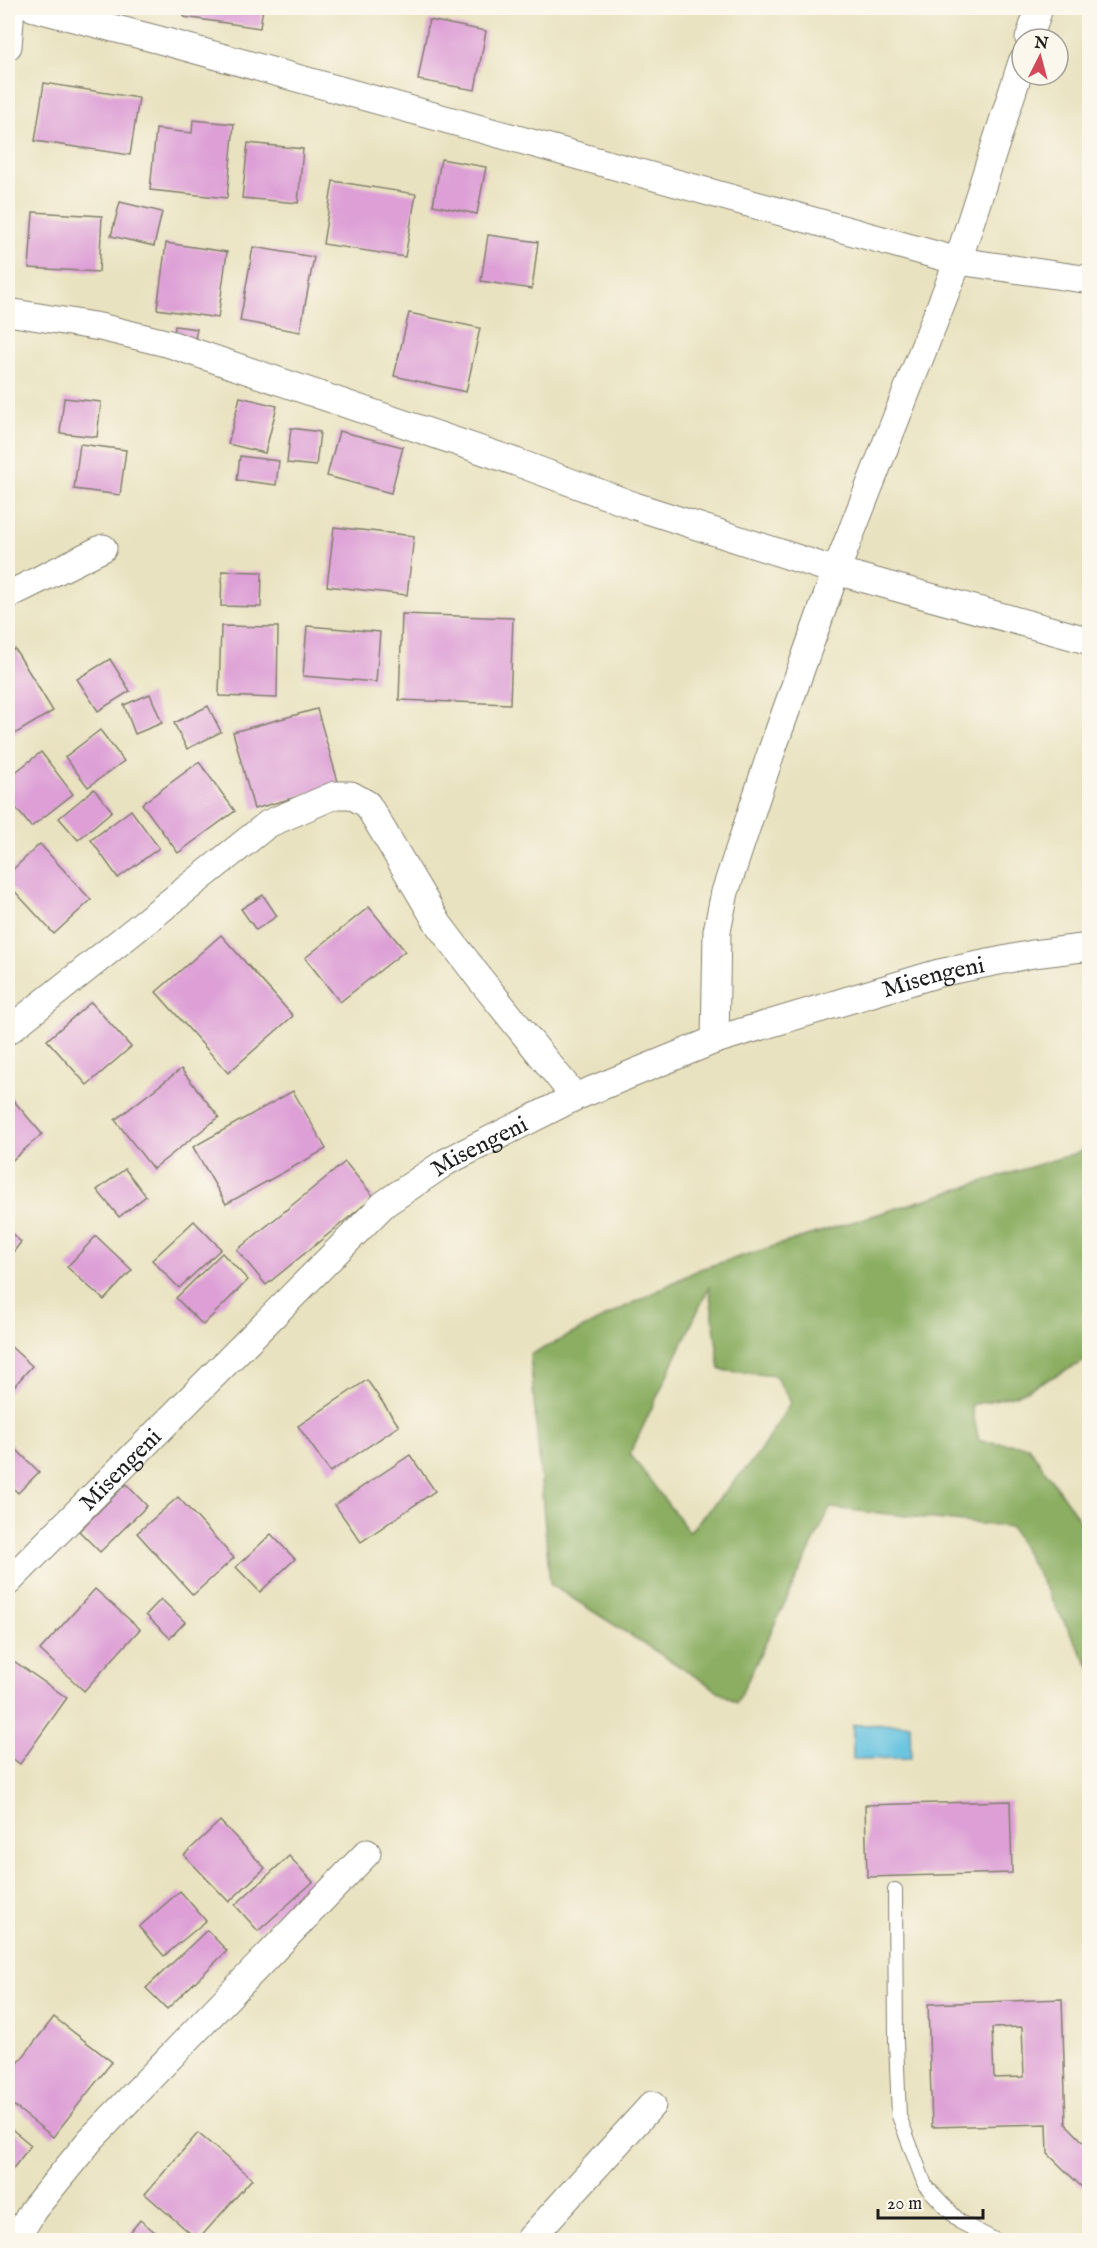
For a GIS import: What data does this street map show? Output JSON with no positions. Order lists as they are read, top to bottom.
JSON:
{
  "streets": {
    "street": ["Misengeni"]
  },
  "scale_bar": "20 m",
  "north": "top"
}
